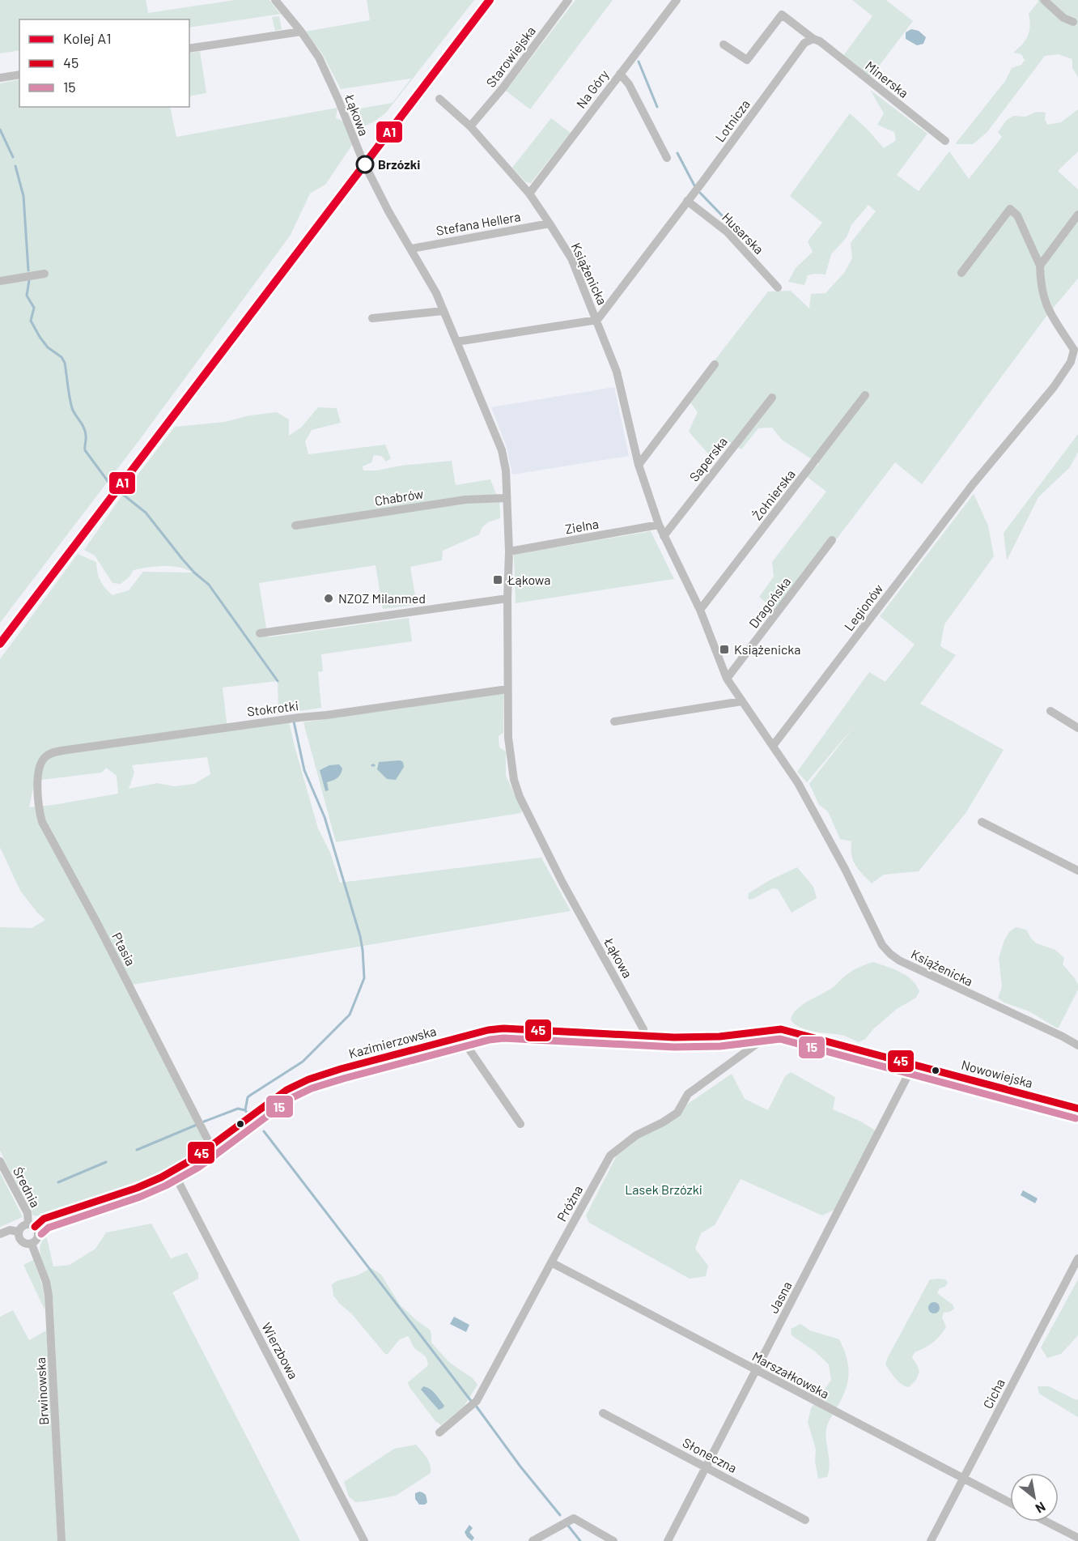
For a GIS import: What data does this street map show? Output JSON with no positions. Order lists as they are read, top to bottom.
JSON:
{
  "streets": {
    "street": [
      "Starowiejska",
      "Minerska",
      "Na Góry",
      "Łąkowa",
      "Lotnicza",
      "Stefana Hellera",
      "Husarska",
      "Książenicka",
      "Saperska",
      "Żołnierska",
      "Chabrów",
      "Zielna",
      "Dragońska",
      "Legionów",
      "Stokrotki",
      "Ptasia",
      "Kazimierzowska",
      "Nowowiejska",
      "Średnia",
      "Próżna",
      "Jasna",
      "Wierzbowa",
      "Marszałkowska",
      "Brwinowska",
      "Cicha",
      "Słoneczna"
    ]
  },
  "crossings": [
    ["Starowiejska", "Książenicka"],
    ["Minerska", "Lotnicza"],
    ["Na Góry", "Książenicka"],
    ["Łąkowa", "Stefana Hellera"],
    ["Łąkowa", "Chabrów"],
    ["Łąkowa", "Zielna"],
    ["Łąkowa", "Stokrotki"],
    ["Łąkowa", "Kazimierzowska"],
    ["Lotnicza", "Husarska"],
    ["Lotnicza", "Książenicka"],
    ["Stefana Hellera", "Książenicka"],
    ["Książenicka", "Saperska"],
    ["Książenicka", "Żołnierska"],
    ["Książenicka", "Zielna"],
    ["Książenicka", "Dragońska"],
    ["Książenicka", "Legionów"],
    ["Stokrotki", "Ptasia"],
    ["Ptasia", "Kazimierzowska"],
    ["Kazimierzowska", "Nowowiejska"],
    ["Kazimierzowska", "Średnia"],
    ["Kazimierzowska", "Próżna"],
    ["Kazimierzowska", "Wierzbowa"],
    ["Kazimierzowska", "Brwinowska"],
    ["Nowowiejska", "Próżna"],
    ["Nowowiejska", "Jasna"],
    ["Średnia", "Brwinowska"],
    ["Próżna", "Marszałkowska"],
    ["Jasna", "Marszałkowska"],
    ["Jasna", "Słoneczna"],
    ["Marszałkowska", "Cicha"]
  ],
  "parks": ["Lasek Brzózki"],
  "places": {
    "other": ["Brzózki", "NZOZ Milanmed"],
    "transit": ["Łąkowa", "Książenicka"]
  },
  "lines": ["rail line A1", "transit line 45", "transit line 15"],
  "legend": ["Kolej A1", "45", "15"],
  "north": "bottom right"
}
